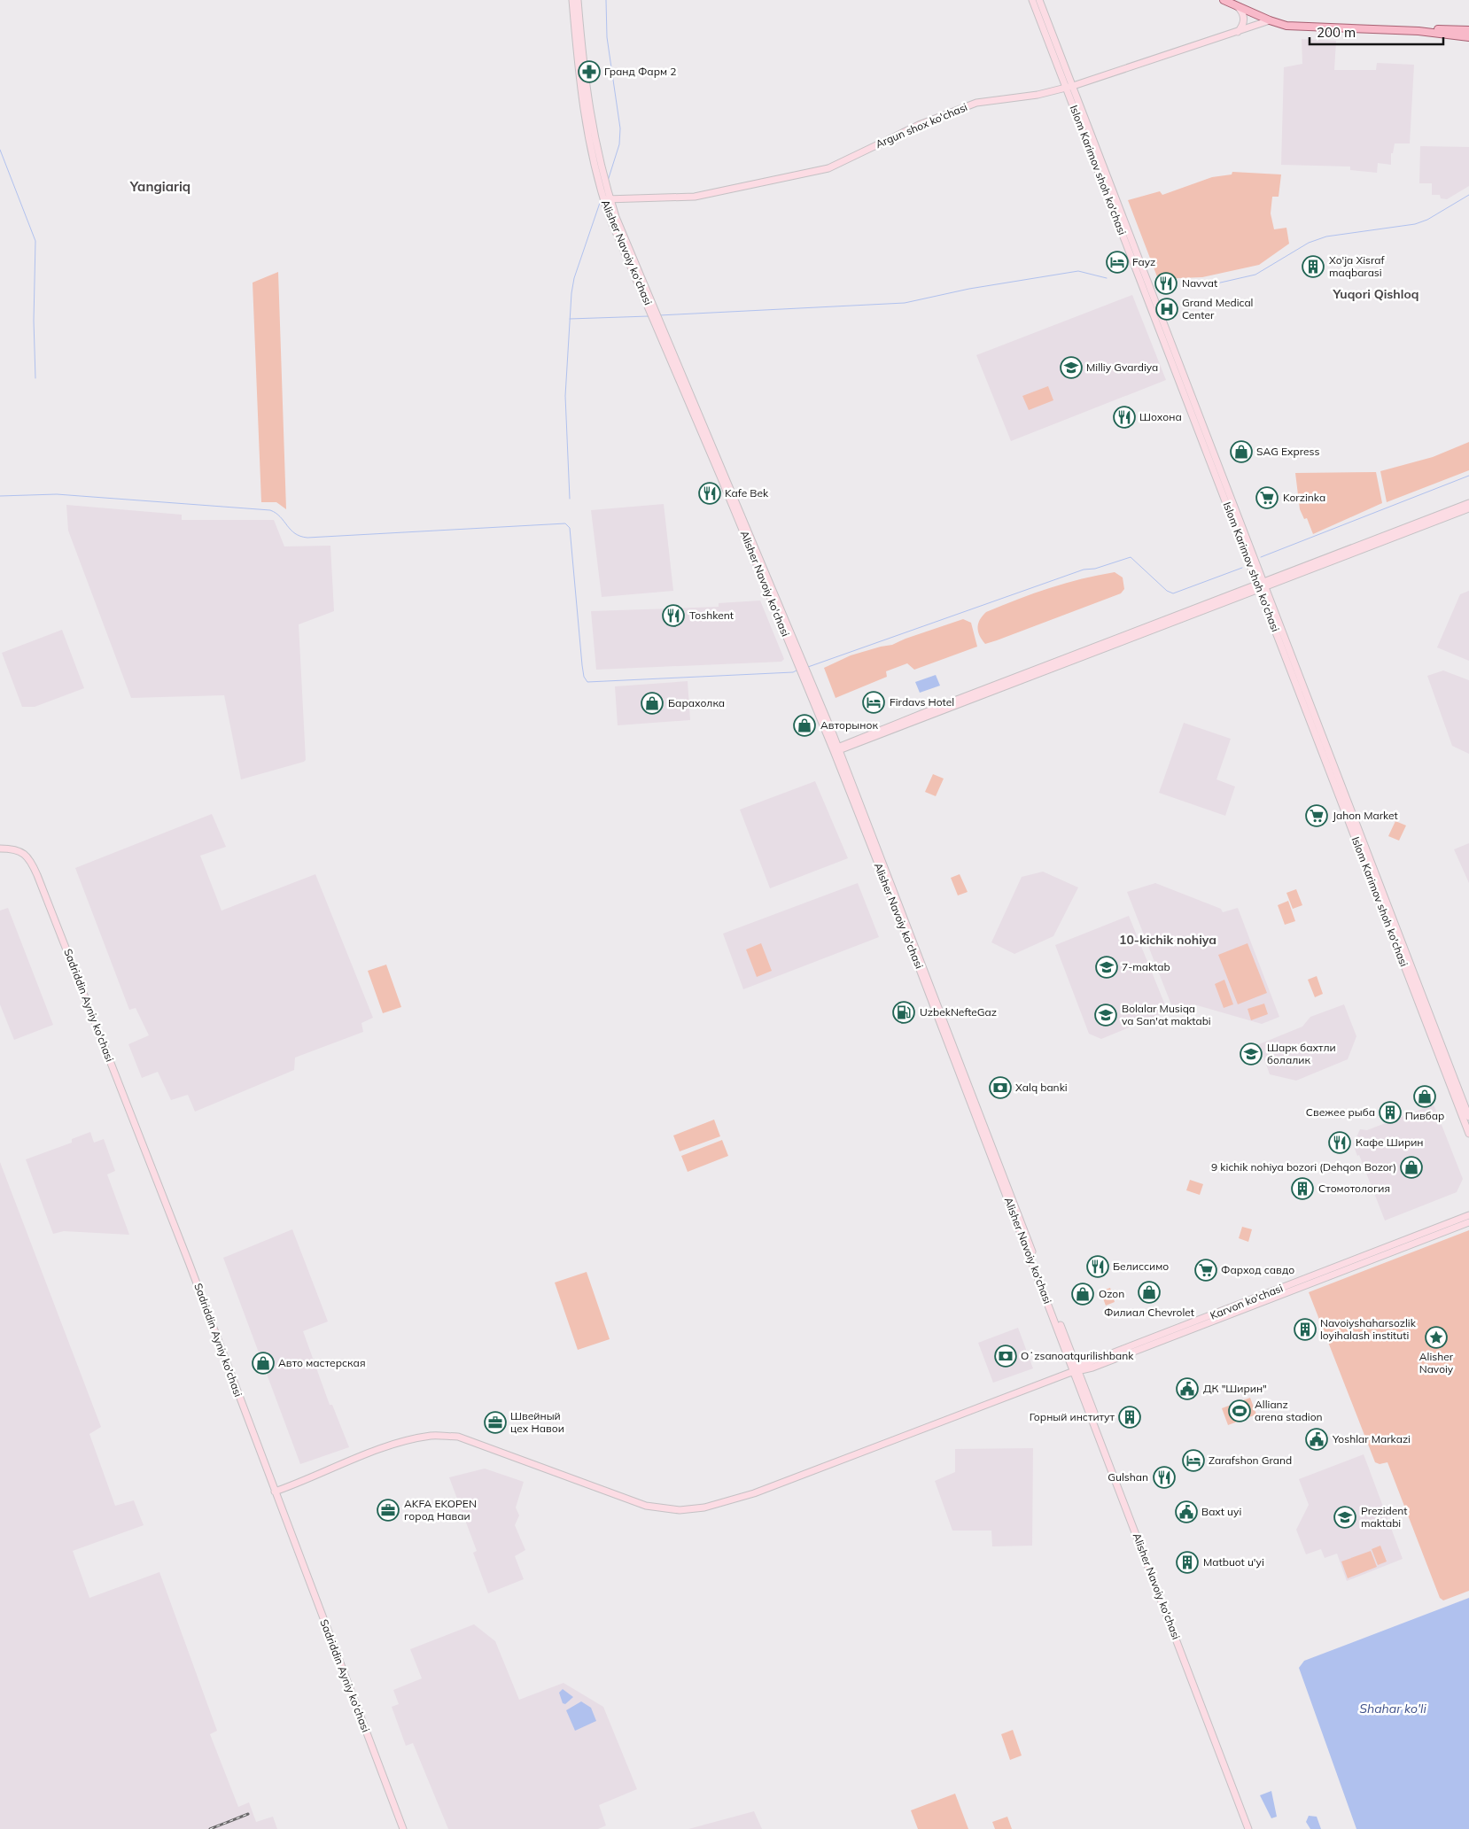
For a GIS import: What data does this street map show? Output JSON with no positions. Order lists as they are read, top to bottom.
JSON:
{
  "streets": {
    "main road": [
      "Argun shox ko'chasi",
      "Islom Karimov shoh ko'chasi",
      "Alisher Navoiy ko'chasi",
      "Sadriddin Ayniy ko'chasi",
      "Karvon ko'chasi"
    ]
  },
  "crossings": [
    ["Argun shox ko'chasi", "Islom Karimov shoh ko'chasi"],
    ["Argun shox ko'chasi", "Alisher Navoiy ko'chasi"],
    ["Alisher Navoiy ko'chasi", "Karvon ko'chasi"]
  ],
  "districts": ["Yangiariq", "Yuqori Qishloq", "10-kichik nohiya"],
  "water": ["Shahar ko'li"],
  "places": {
    "pharmacy": ["Гранд Фарм 2"],
    "hotel": ["Fayz", "Firdavs Hotel", "Zarafshon Grand"],
    "building": [
      "Xo'ja Xisraf maqbarasi",
      "Свежее рыба",
      "Стомотология",
      "Navoiyshaharsozlik loyihalash instituti",
      "Горный институт",
      "Matbuot u'yi"
    ],
    "restaurant": [
      "Navvat",
      "Шохона",
      "Kafe Bek",
      "Toshkent",
      "Кафе Ширин",
      "Белиссимо",
      "Gulshan"
    ],
    "hospital": ["Grand Medical Center"],
    "school or university": [
      "Milliy Gvardiya",
      "7-maktab",
      "Bolalar Musiqa va San'at maktabi",
      "Шарк бахтли болалик",
      "Prezident maktabi"
    ],
    "shop": [
      "SAG Express",
      "Барахолка",
      "Авторынок",
      "Пивбар",
      "9 kichik nohiya bozori (Dehqon Bozor)",
      "Филиал Chevrolet",
      "Ozon",
      "Авто мастерская"
    ],
    "supermarket": ["Korzinka", "Jahon Market", "Фарход савдо"],
    "fuel station": ["UzbekNefteGaz"],
    "bank": ["Xalq banki", "Oʻzsanoatqurilishbank"],
    "place": ["Alisher Navoiy"],
    "public building": ["ДК \"Ширин\"", "Yoshlar Markazi", "Baxt uyi"],
    "sports": ["Allianz arena stadion"],
    "office": ["Швейный цех Навои", "AKFA EKOPEN город Наваи"]
  },
  "scale_bar": "200 m"
}
